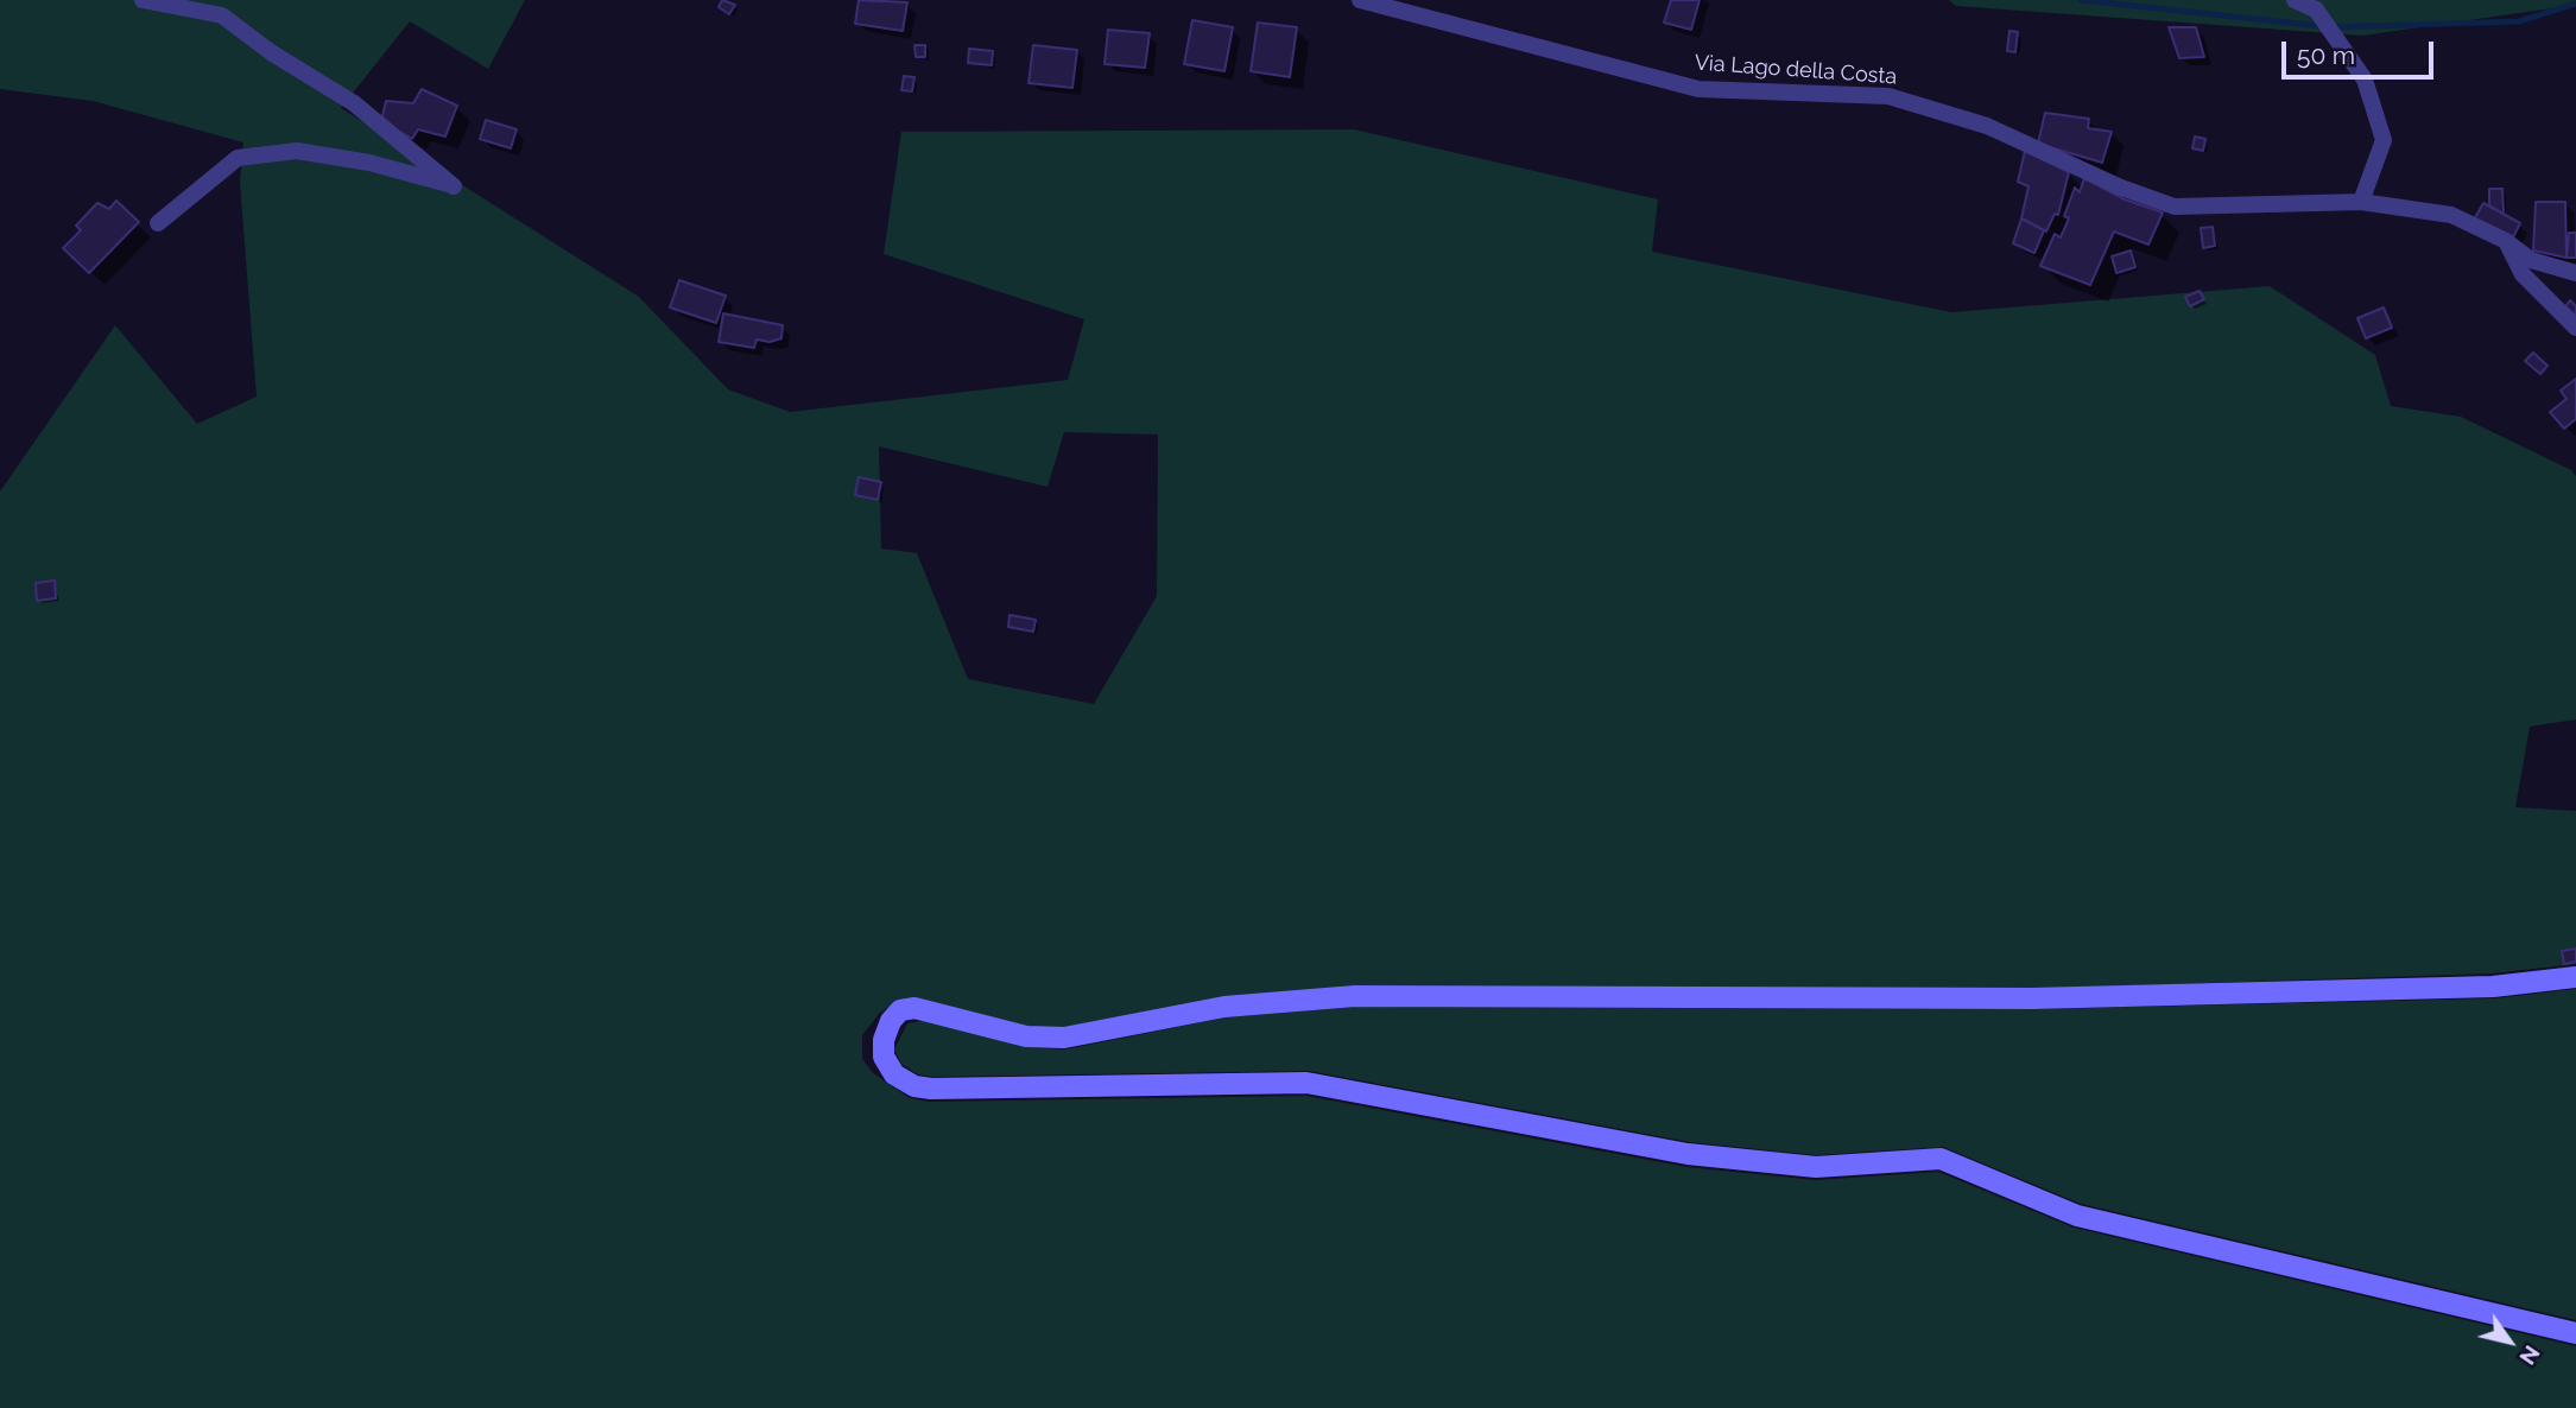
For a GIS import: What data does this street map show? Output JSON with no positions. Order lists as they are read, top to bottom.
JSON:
{
  "streets": {
    "street": ["Via Lago della Costa"]
  },
  "scale_bar": "50 m",
  "north": "bottom right"
}
